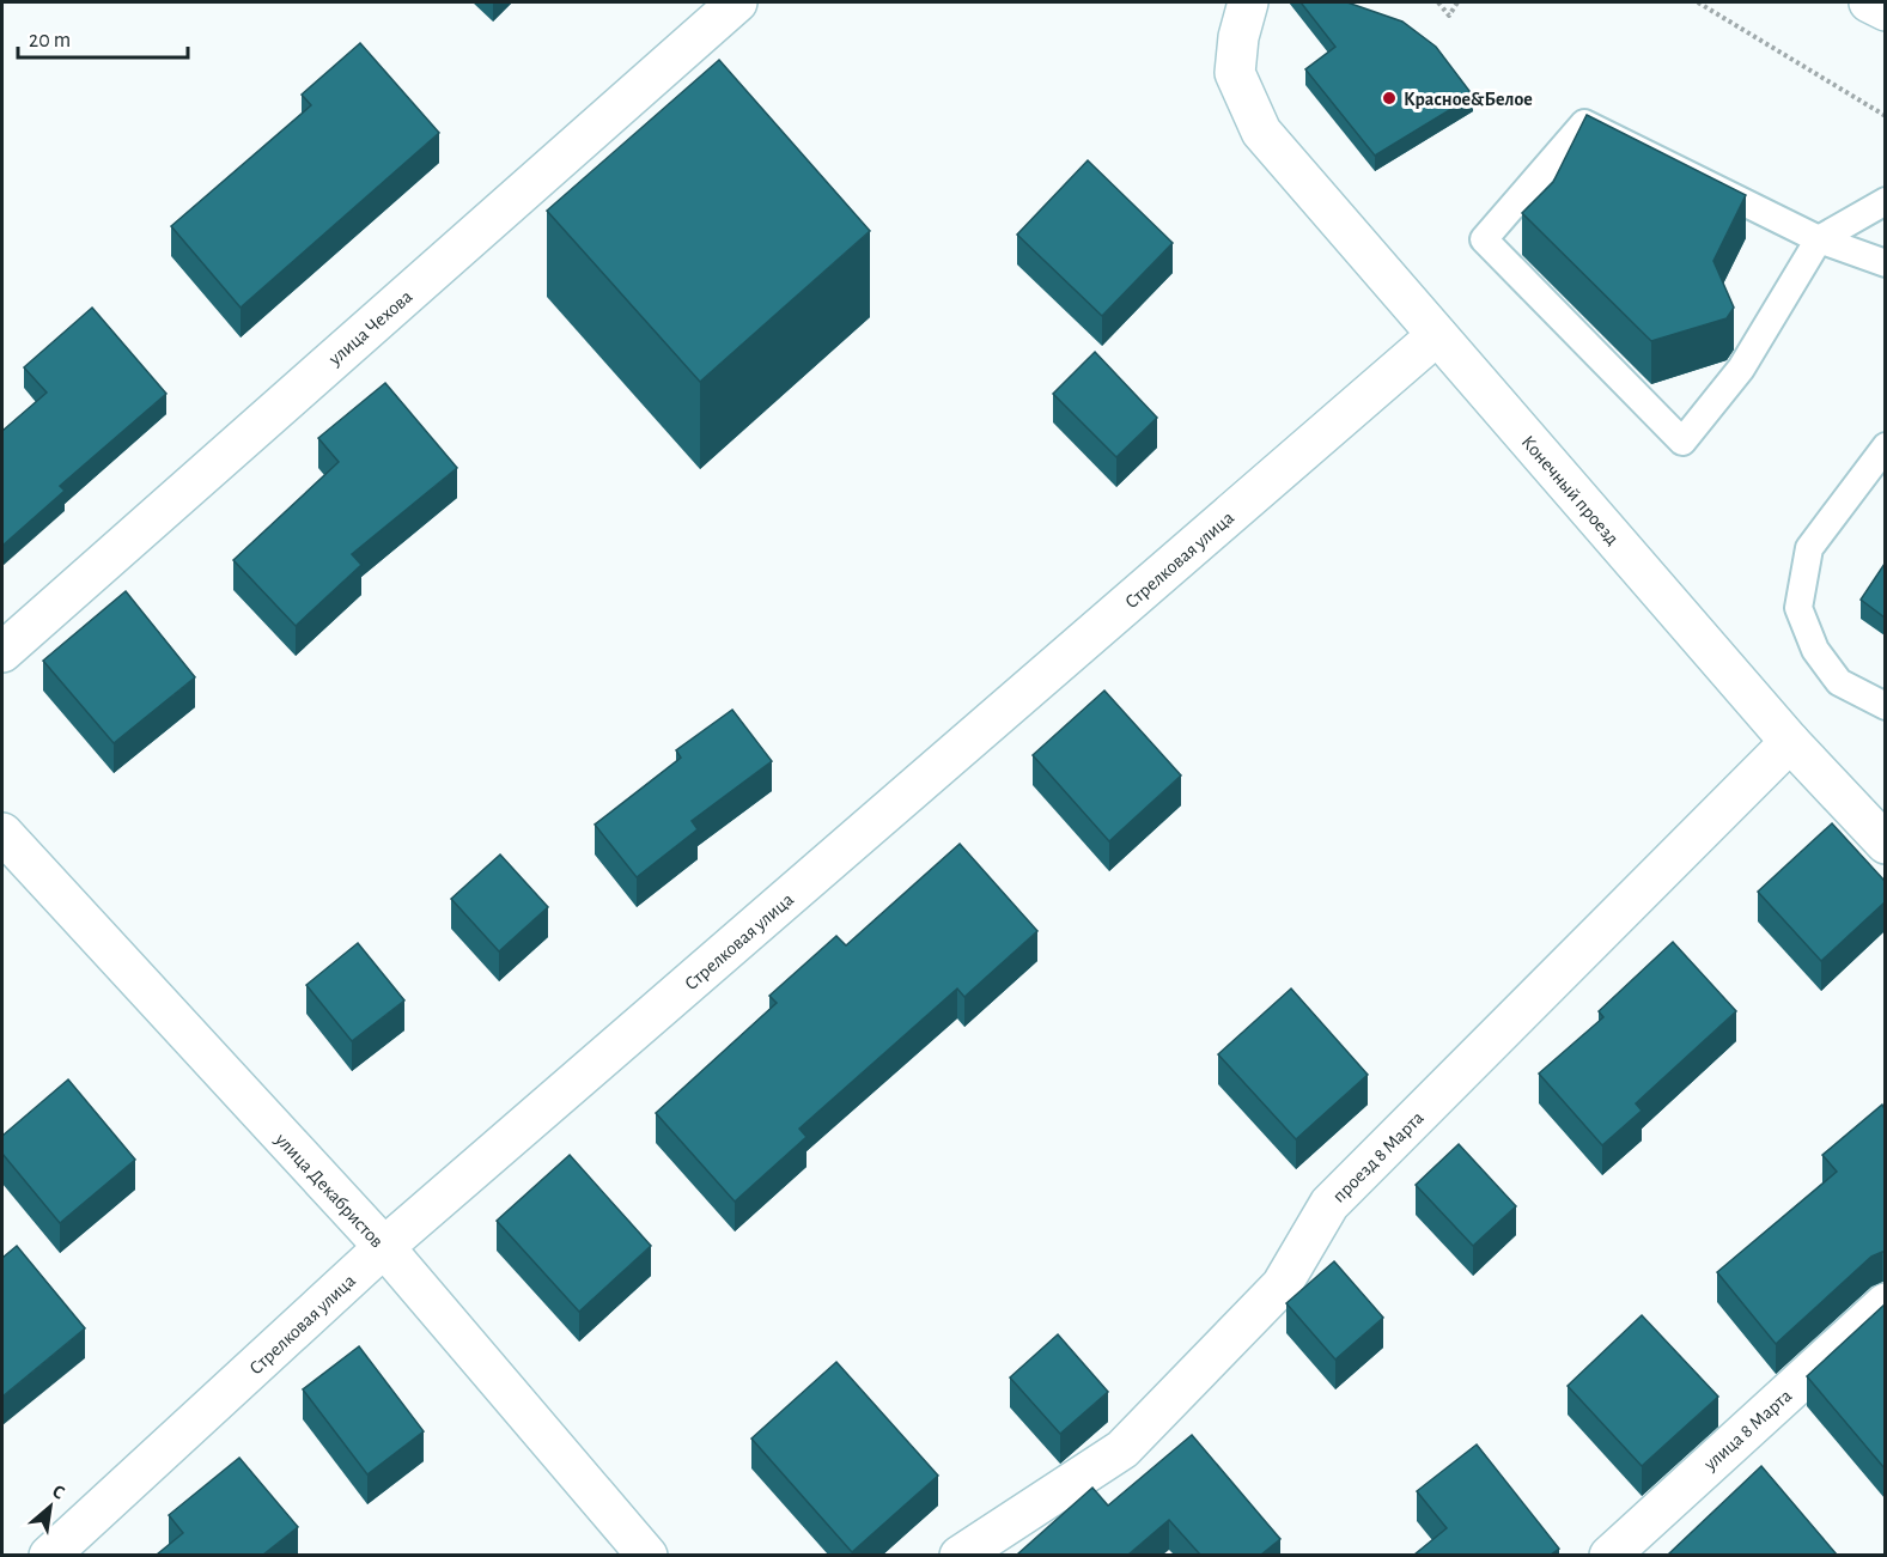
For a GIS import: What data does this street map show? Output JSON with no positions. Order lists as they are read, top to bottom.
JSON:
{
  "streets": {
    "street": [
      "улица Чехова",
      "Конечный проезд",
      "Стрелковая улица",
      "проезд 8 Марта",
      "улица Декабристов",
      "улица 8 Марта"
    ]
  },
  "crossings": [
    ["Конечный проезд", "Стрелковая улица"],
    ["Конечный проезд", "проезд 8 Марта"],
    ["Стрелковая улица", "улица Декабристов"]
  ],
  "places": ["Красное&Белое"],
  "scale_bar": "20 m",
  "north": "top right"
}
